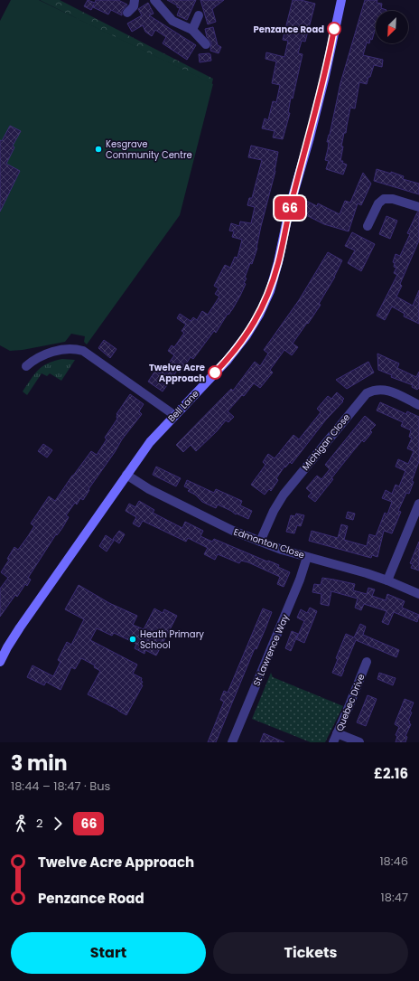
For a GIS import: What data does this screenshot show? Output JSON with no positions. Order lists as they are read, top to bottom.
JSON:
{
  "streets": {
    "street": [
      "Bell Lane",
      "Michigan Close",
      "Edmonton Close",
      "St Lawrence Way",
      "Quebec Drive"
    ]
  },
  "crossings": [
    ["Bell Lane", "Edmonton Close"],
    ["Michigan Close", "Edmonton Close"],
    ["Edmonton Close", "St Lawrence Way"]
  ],
  "places": [
    "Penzance Road",
    "Kesgrave Community Centre",
    "Twelve Acre Approach",
    "Heath Primary School"
  ],
  "lines": ["bus line 66"],
  "north": "bottom left",
  "page": {
    "on_map": "66",
    "heading": ["3 min", "18:44 – 18:47 · Bus", "£2.16"],
    "legs": ["2", "66"],
    "list": [
      {
        "name": "Twelve Acre Approach",
        "value": "18:46"
      },
      {
        "name": "Penzance Road",
        "value": "18:47"
      }
    ],
    "buttons": ["Start", "Tickets"]
  }
}
